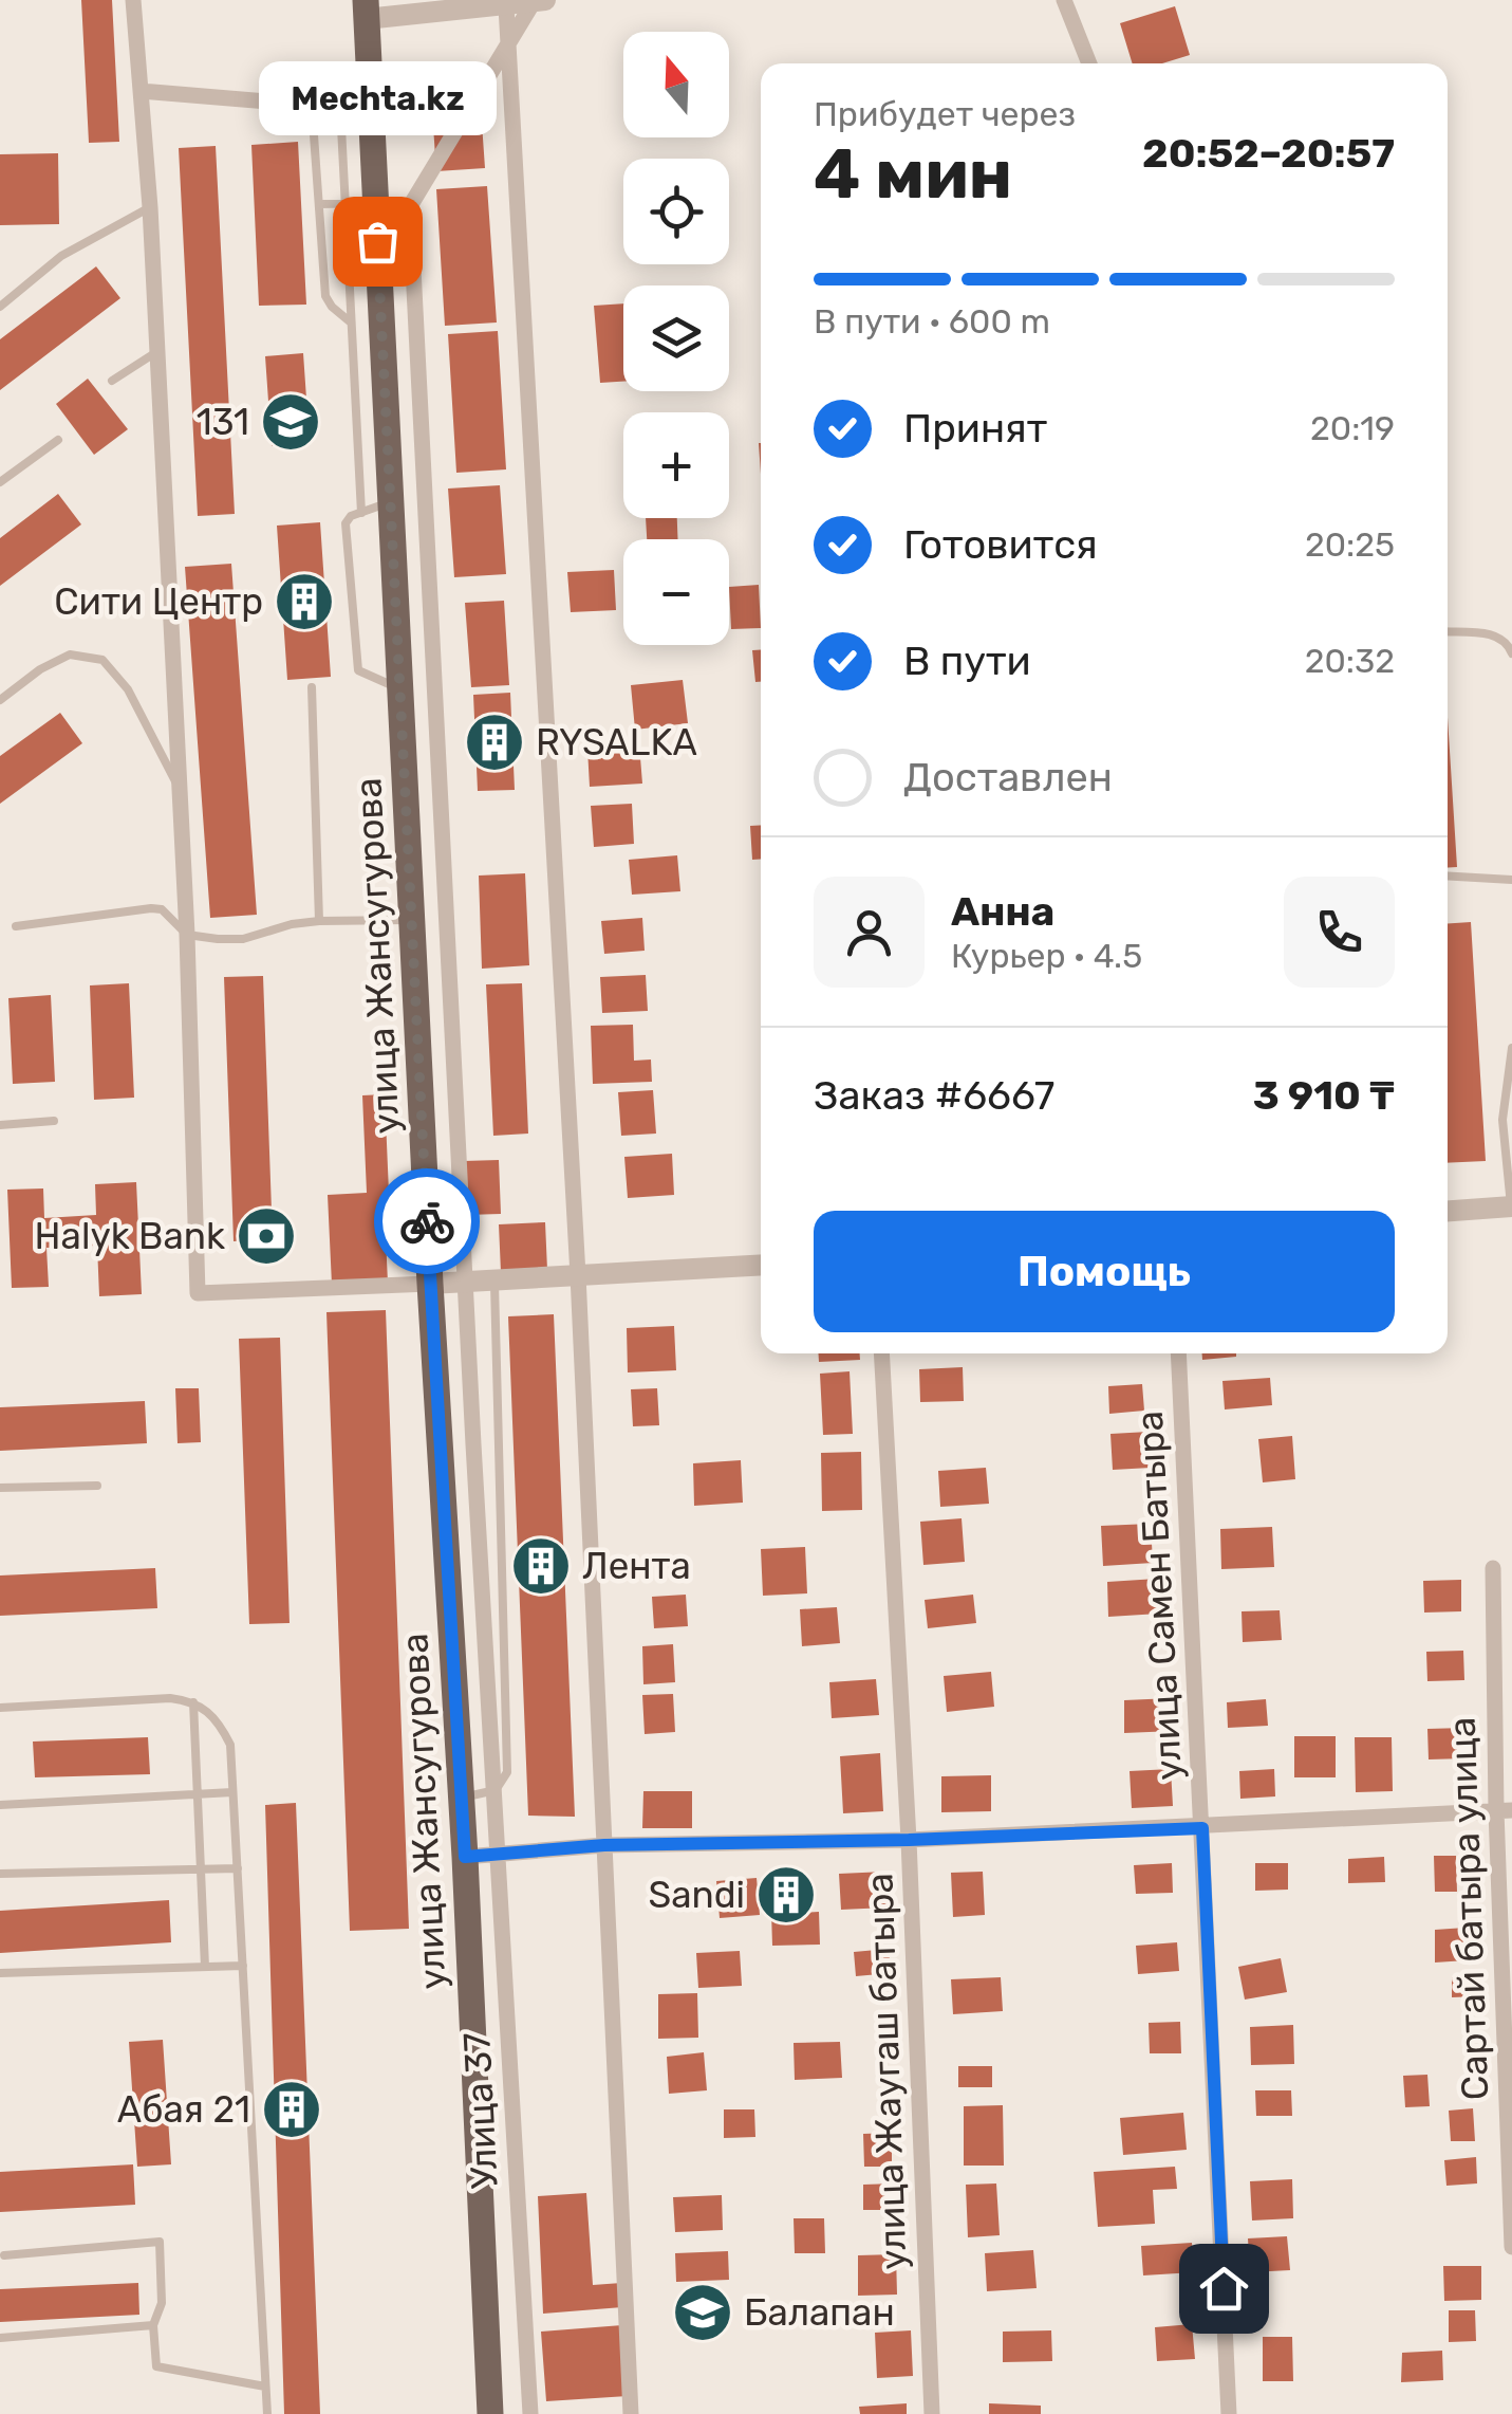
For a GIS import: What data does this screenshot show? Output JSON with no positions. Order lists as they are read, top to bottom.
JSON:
{
  "streets": {
    "main road": ["улица Жансугурова"],
    "street": [
      "улица Самен Батыра",
      "Сартай батыра улица",
      "улица Жаугаш батыра",
      "Улица 37"
    ]
  },
  "places": {
    "other": ["Mechta.kz"],
    "school or university": ["131", "Балапан"],
    "building": [
      "Сити Центр",
      "RYSALKA",
      "Лента",
      "Sandi",
      "Абая 21"
    ],
    "bank": ["Halyk Bank"]
  },
  "north": "top",
  "page": {
    "map_buttons": ["+", "−"],
    "bubble": "Mechta.kz",
    "heading": ["4 мин", "Прибудет через", "20:52–20:57"],
    "panel": [
      "Анна",
      "Курьер · 4.5",
      "Заказ #6667",
      "3 910 ₸"
    ],
    "bar": "В пути · 600 m",
    "list": [
      ["Принят", "20:19"],
      ["Готовится", "20:25"],
      ["В пути", "20:32"],
      "Доставлен"
    ],
    "buttons": "Помощь"
  }
}
